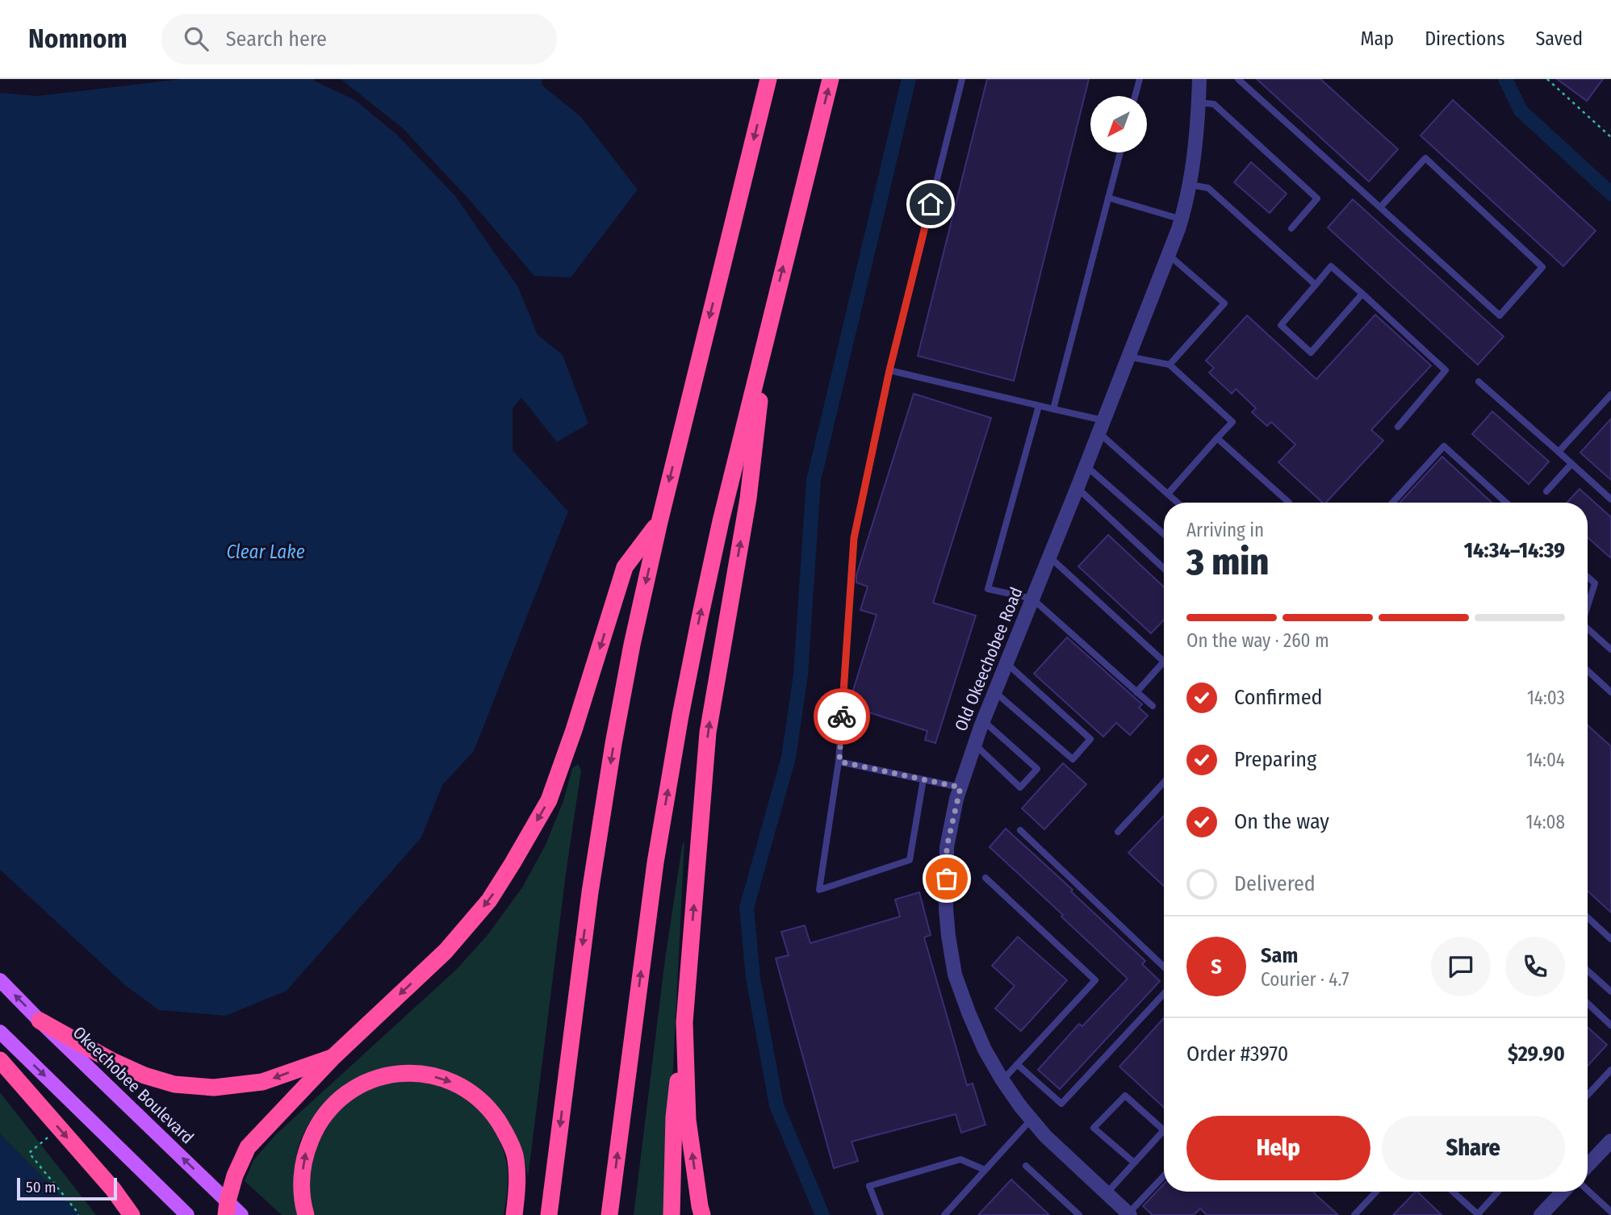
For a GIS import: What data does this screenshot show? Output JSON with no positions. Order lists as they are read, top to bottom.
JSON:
{
  "streets": {
    "main road": ["Okeechobee Boulevard"],
    "street": ["Old Okeechobee Road"]
  },
  "water": ["Clear Lake"],
  "scale_bar": "50 m",
  "north": "bottom left",
  "page": {
    "header": "Nomnom",
    "search": "Search here",
    "nav": ["Map", "Directions", "Saved"],
    "heading": ["3 min", "Arriving in", "14:34–14:39"],
    "panel": [
      "Sam",
      "Courier · 4.7",
      "Order #3970",
      "$29.90"
    ],
    "bar": "On the way · 260 m",
    "list": [
      ["Confirmed", "14:03"],
      ["Preparing", "14:04"],
      ["On the way", "14:08"],
      "Delivered"
    ],
    "round": "S",
    "buttons": ["Help", "Share"],
    "scale": "50 m"
  }
}
